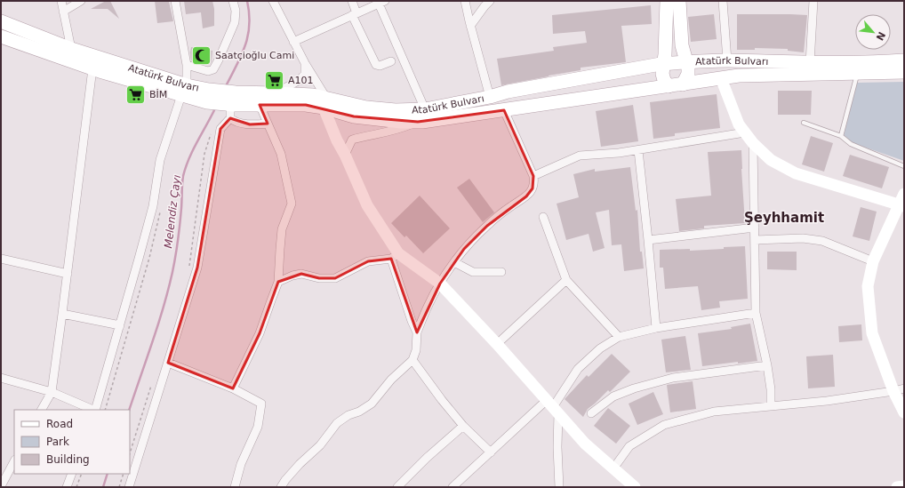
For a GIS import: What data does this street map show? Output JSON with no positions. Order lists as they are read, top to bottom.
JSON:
{
  "streets": {
    "main road": ["Atatürk Bulvarı"]
  },
  "districts": ["Şeyhhamit"],
  "water": ["Melendiz Çayı"],
  "places": {
    "mosque": ["Saatçioğlu Cami"],
    "supermarket": ["A101", "BİM"]
  },
  "legend": ["Road", "Park", "Building"],
  "north": "bottom right"
}
